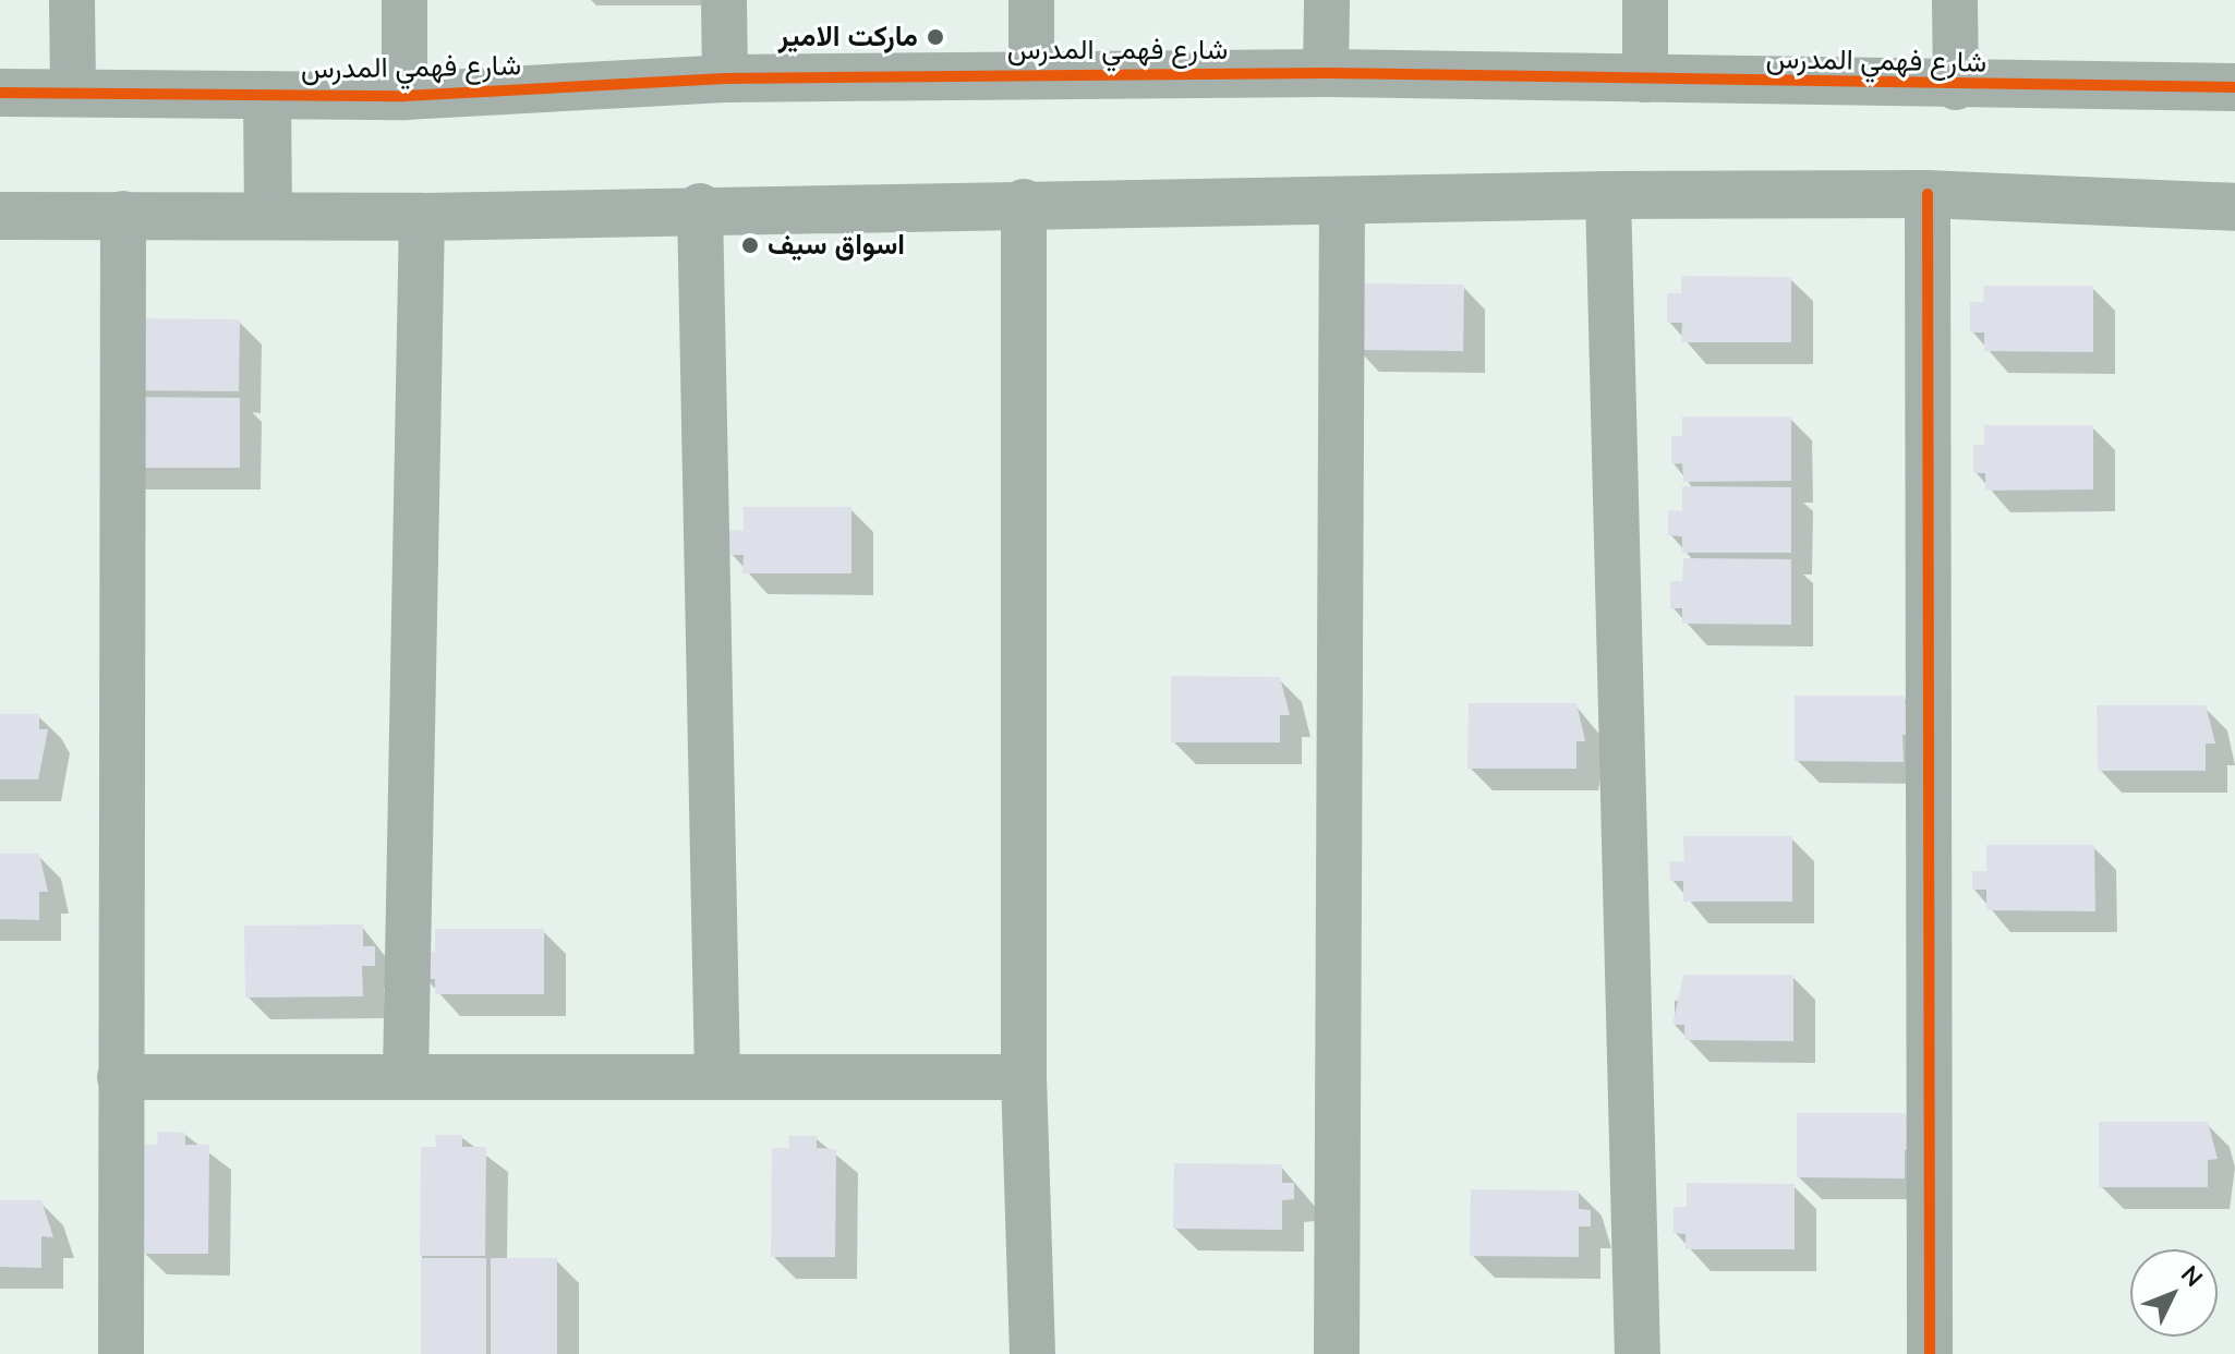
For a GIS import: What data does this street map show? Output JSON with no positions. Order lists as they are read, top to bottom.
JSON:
{
  "streets": {
    "street": ["شارع فهمي المدرس"]
  },
  "places": ["ماركت الامير", "اسواق سيف"],
  "north": "top right"
}
